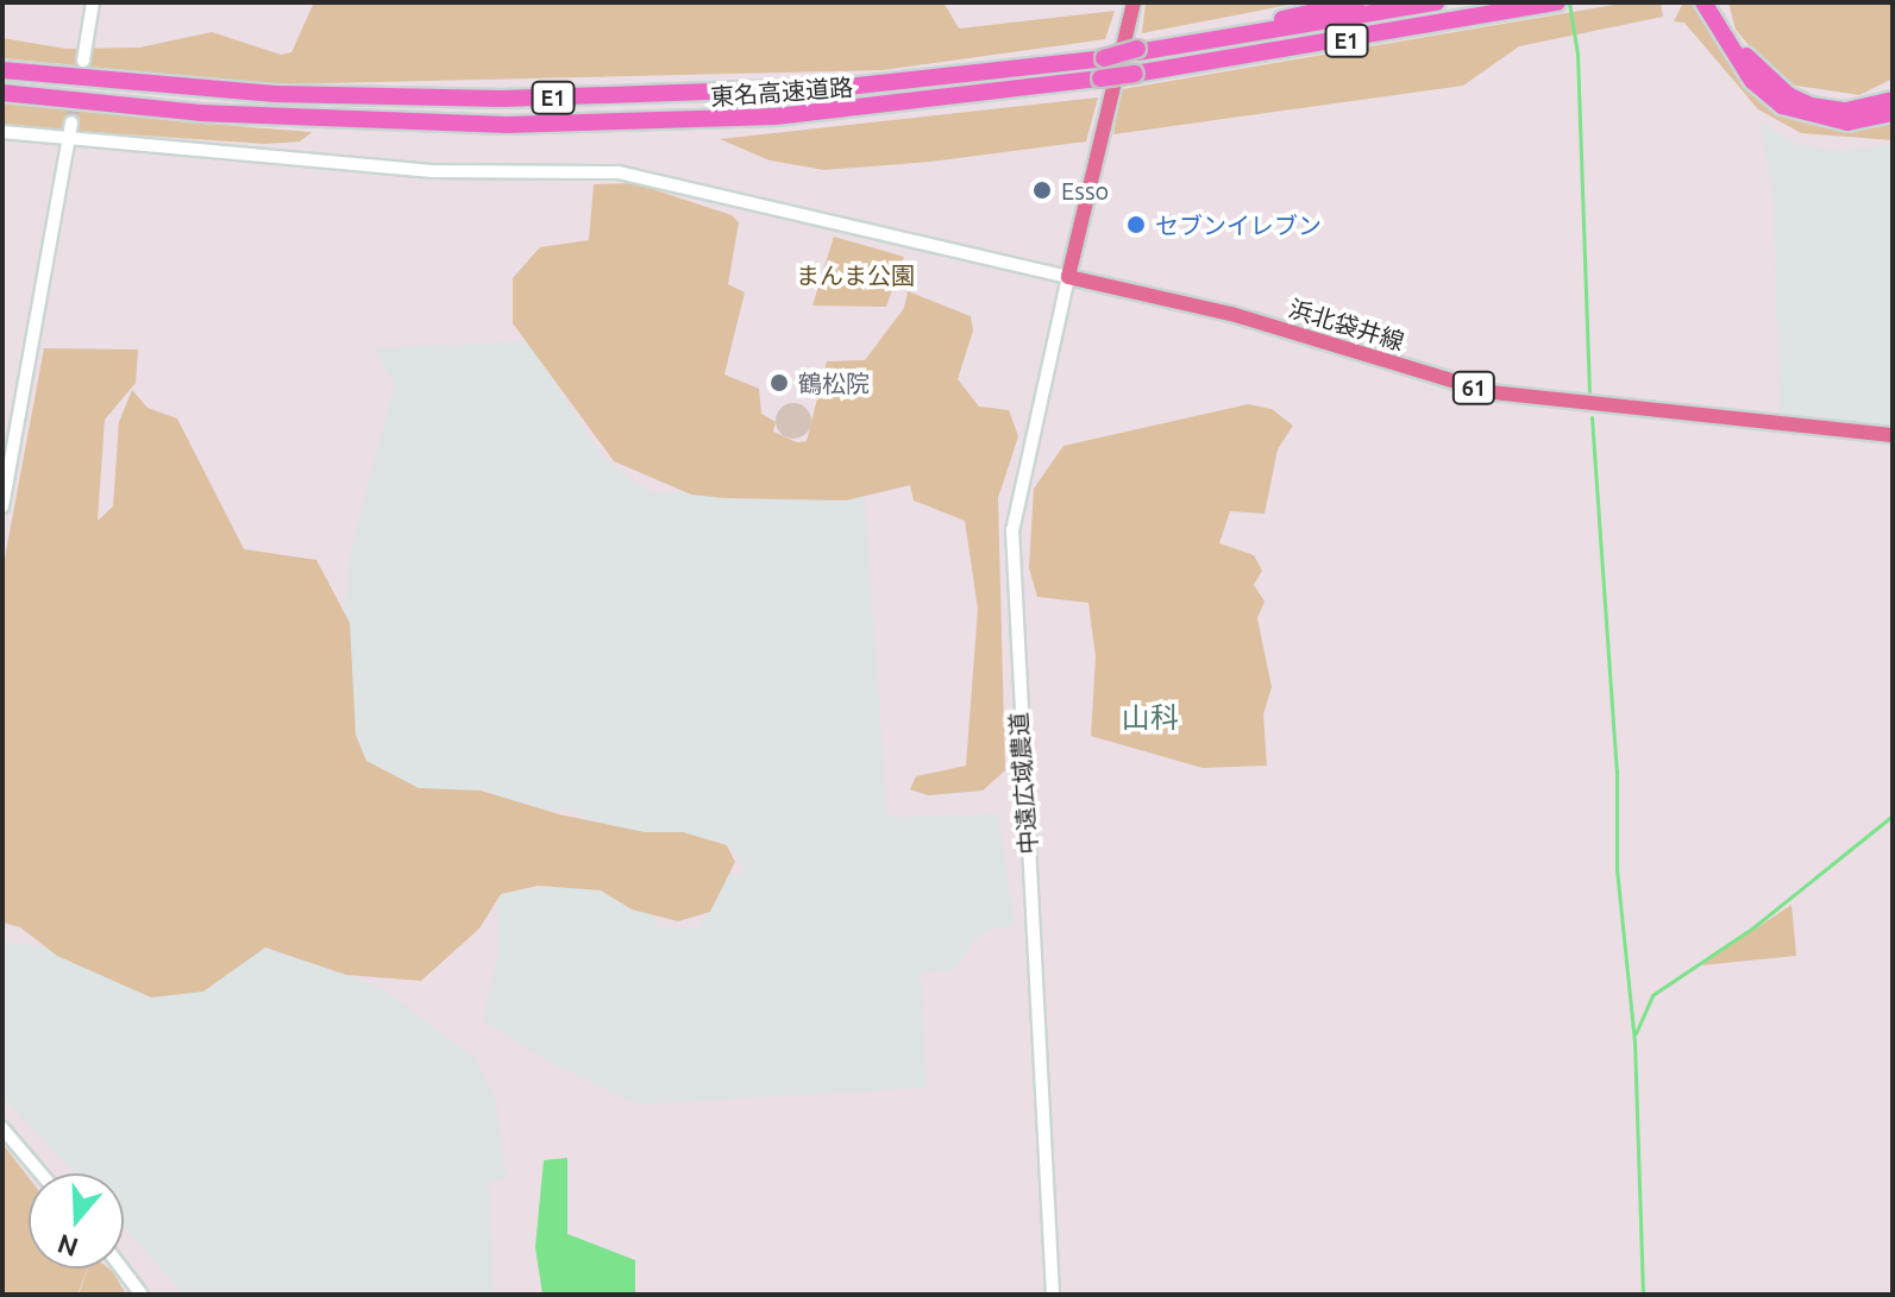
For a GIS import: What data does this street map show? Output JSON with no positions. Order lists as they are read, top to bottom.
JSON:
{
  "streets": {
    "highway": ["E1", "東名高速道路"],
    "main road": ["浜北袋井線", "61"],
    "street": ["中遠広域農道"]
  },
  "crossings": [
    ["浜北袋井線", "中遠広域農道"]
  ],
  "districts": ["山科"],
  "parks": ["まんま公園"],
  "places": ["Esso", "セブンイレブン", "鶴松院"],
  "north": "bottom"
}
